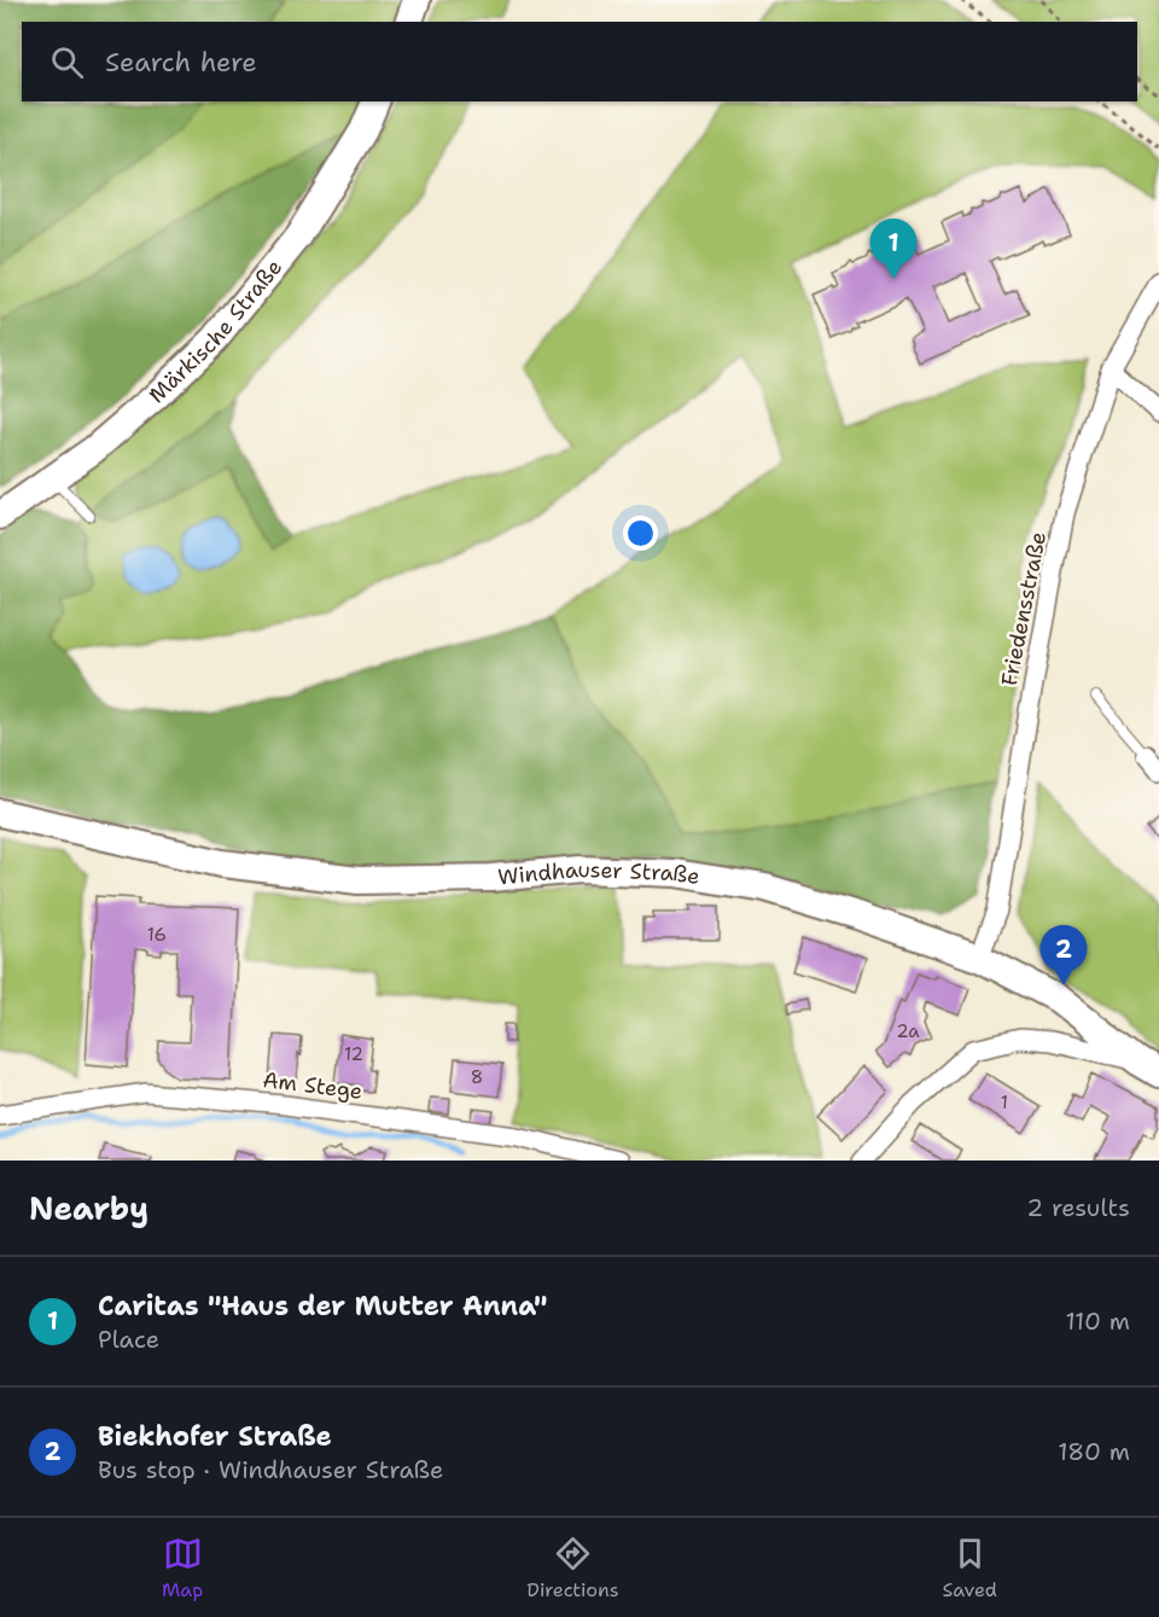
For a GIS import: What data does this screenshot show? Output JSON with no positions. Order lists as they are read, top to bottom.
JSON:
{
  "streets": {
    "main road": ["Märkische Straße", "Windhauser Straße"],
    "street": ["Friedensstraße", "Am Stege"]
  },
  "crossings": [
    ["Friedensstraße", "Windhauser Straße"]
  ],
  "house_numbers": [
    "16",
    "2a",
    "12",
    "8",
    "1"
  ],
  "page": {
    "search": "Search here",
    "pins": ["1", "2"],
    "heading": ["Nearby", "2 results"],
    "list": [
      {
        "mark": "1",
        "name": "Caritas \"Haus der Mutter Anna\"",
        "note": "Place",
        "value": "110 m"
      },
      {
        "mark": "2",
        "name": "Biekhofer Straße",
        "note": "Bus stop · Windhauser Straße",
        "value": "180 m"
      }
    ],
    "nav": ["Map", "Directions", "Saved"]
  }
}
